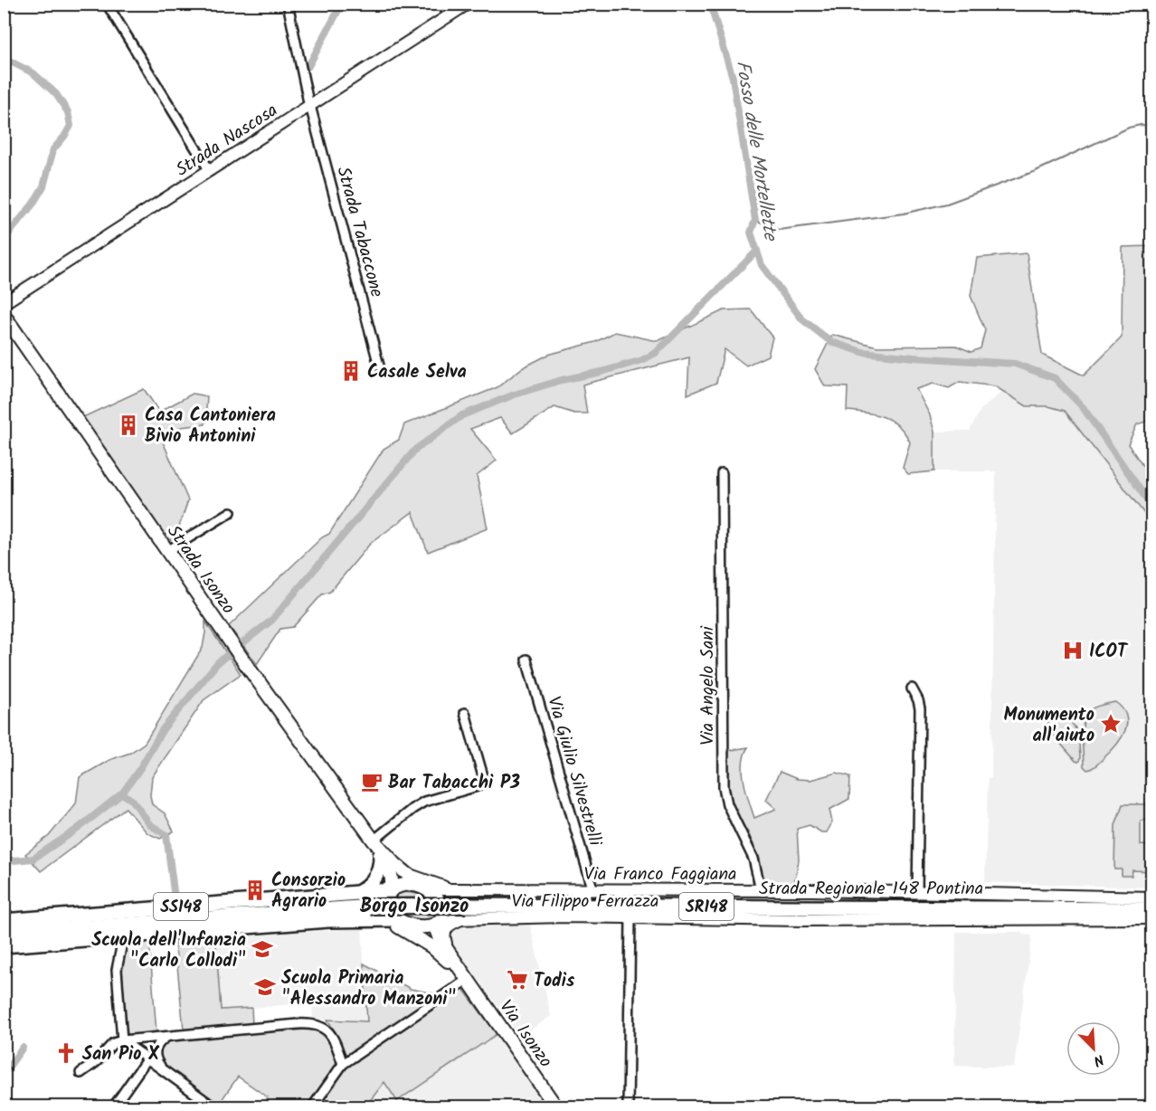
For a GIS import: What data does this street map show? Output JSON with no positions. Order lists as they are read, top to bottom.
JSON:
{
  "streets": {
    "main road": [
      "Strada Isonzo",
      "Strada Regionale 148 Pontina",
      "SS148",
      "SR148",
      "Via Isonzo"
    ],
    "street": [
      "Strada Nascosa",
      "Strada Tabaccone",
      "Via Angelo Sani",
      "Via Giulio Silvestrelli",
      "Via Franco Faggiana",
      "Via Filippo Ferrazza"
    ]
  },
  "crossings": [
    ["Strada Nascosa", "Strada Tabaccone"],
    ["Via Angelo Sani", "Via Franco Faggiana"],
    ["Via Giulio Silvestrelli", "Via Franco Faggiana"],
    ["Via Franco Faggiana", "Via Filippo Ferrazza"],
    ["Via Franco Faggiana", "SS148"],
    ["Strada Regionale 148 Pontina", "Via Filippo Ferrazza"],
    ["Via Filippo Ferrazza", "SS148"]
  ],
  "districts": ["Borgo Isonzo"],
  "water": ["Fosso delle Mortellette"],
  "places": {
    "building": ["Casale Selva", "Casa Cantoniera Bivio Antonini", "Consorzio Agrario"],
    "hospital": ["ICOT"],
    "place": ["Monumento all'aiuto"],
    "cafe": ["Bar Tabacchi P3"],
    "school or university": ["Scuola dell'Infanzia \"Carlo Collodi\"", "Scuola Primaria \"Alessandro Manzoni\""],
    "supermarket": ["Todis"],
    "church": ["San Pio X"]
  },
  "north": "bottom right"
}
